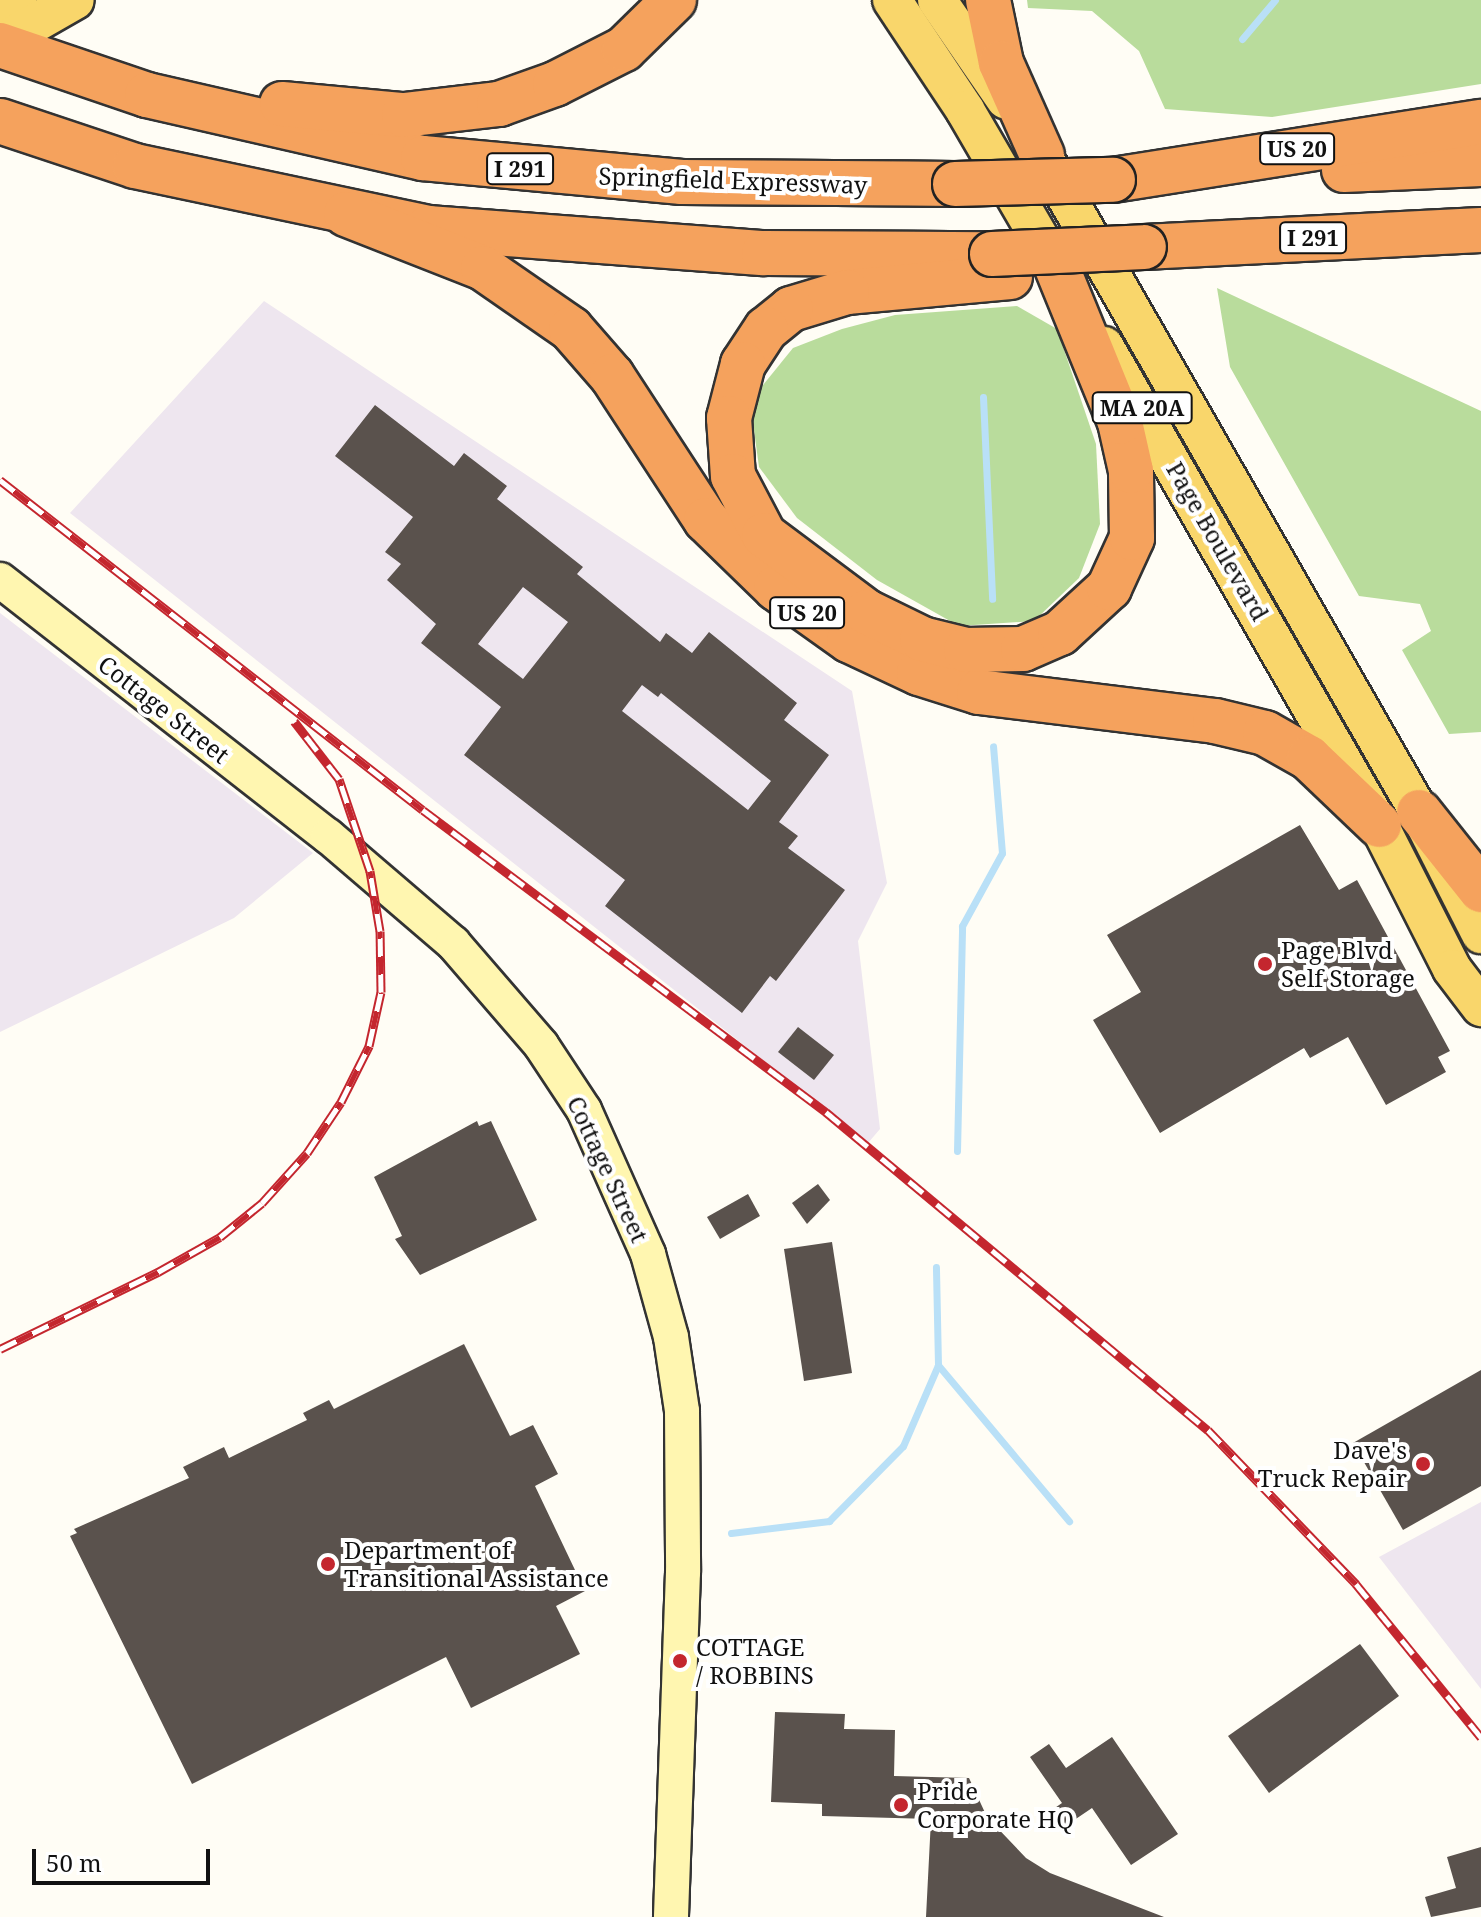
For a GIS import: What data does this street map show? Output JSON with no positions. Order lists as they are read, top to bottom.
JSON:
{
  "streets": {
    "highway": ["US 20", "I 291", "Springfield Expressway"],
    "main road": ["MA 20A", "Page Boulevard", "Cottage Street"]
  },
  "crossings": [
    ["US 20", "I 291"],
    ["US 20", "Springfield Expressway"],
    ["US 20", "Page Boulevard"]
  ],
  "places": [
    "Page Blvd Self Storage",
    "Dave's Truck Repair",
    "Department of Transitional Assistance",
    "COTTAGE / ROBBINS",
    "Pride Corporate HQ"
  ],
  "scale_bar": "50 m"
}
